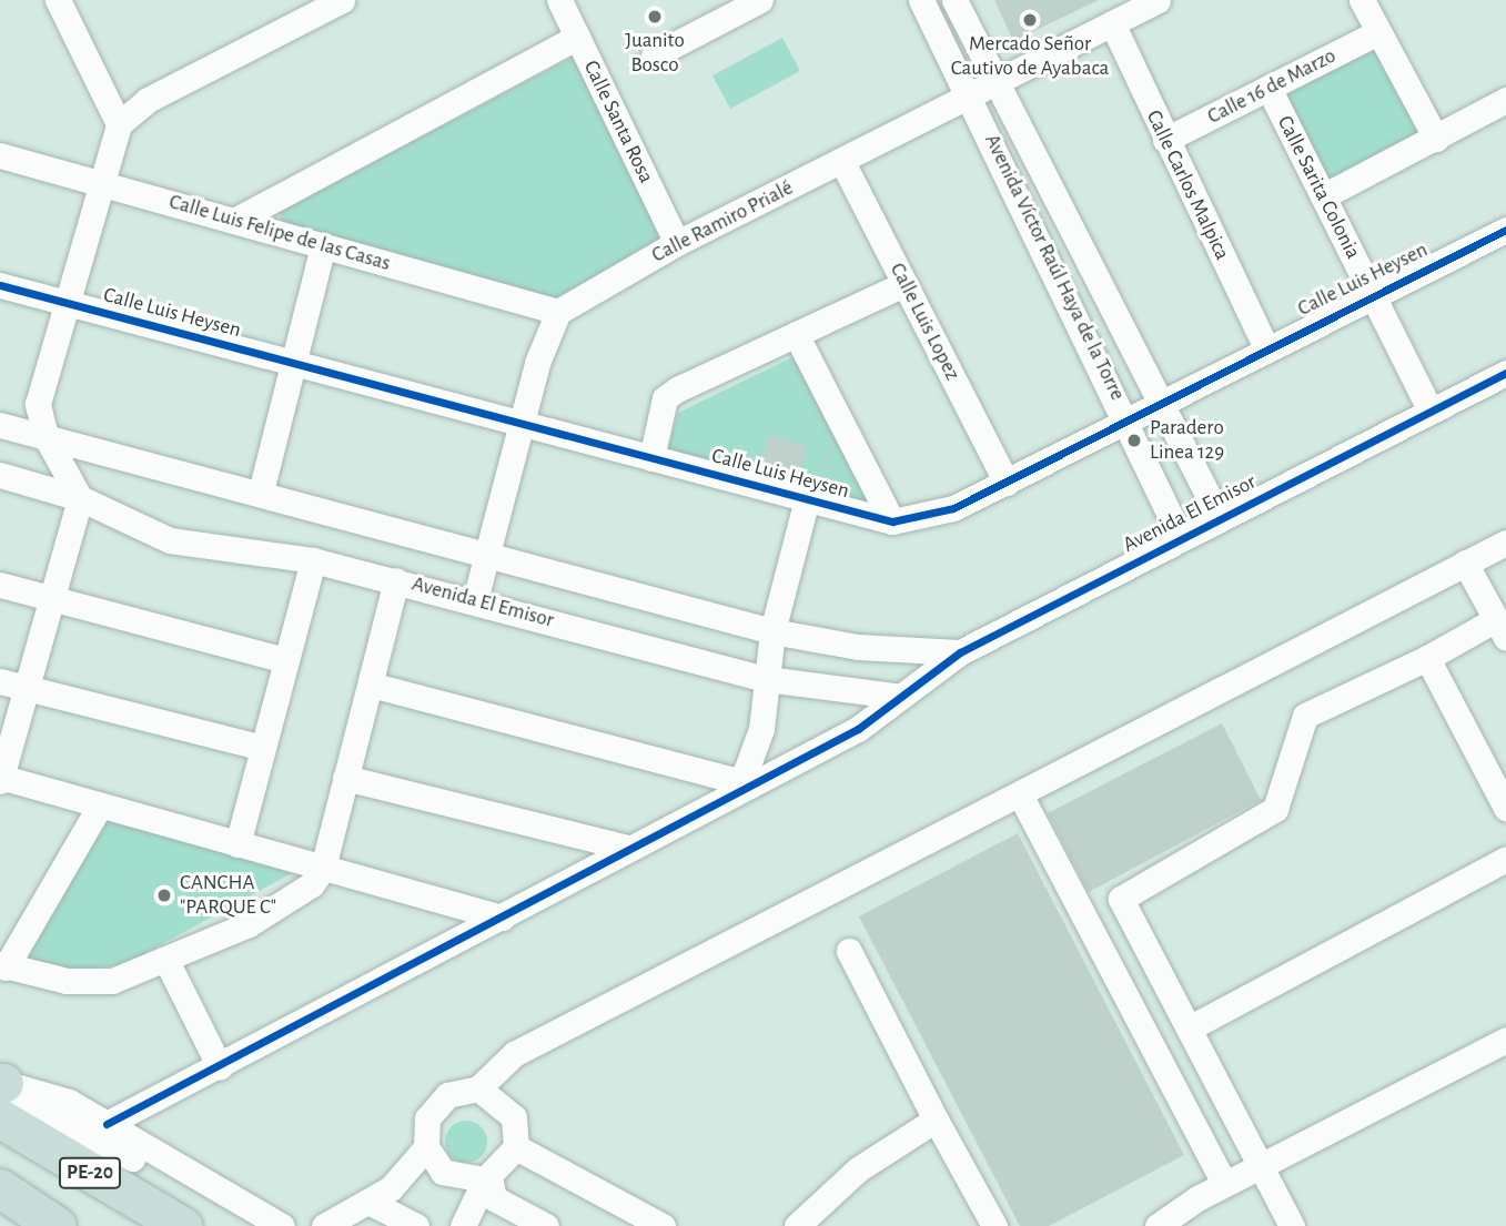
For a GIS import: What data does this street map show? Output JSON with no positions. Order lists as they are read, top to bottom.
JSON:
{
  "streets": {
    "highway": ["PE-20"],
    "street": [
      "Calle 16 de Marzo",
      "Calle Santa Rosa",
      "Calle Carlos Malpica",
      "Calle Sarita Colonia",
      "Calle Ramiro Prialé",
      "Calle Luis Felipe de las Casas",
      "Avenida Víctor Raúl Haya de la Torre",
      "Calle Luis Heysen",
      "Calle Luis Lopez",
      "Avenida El Emisor"
    ]
  },
  "crossings": [
    ["Calle 16 de Marzo", "Calle Carlos Malpica"],
    ["Calle 16 de Marzo", "Calle Sarita Colonia"],
    ["Calle Santa Rosa", "Calle Ramiro Prialé"],
    ["Calle Carlos Malpica", "Calle Ramiro Prialé"],
    ["Calle Carlos Malpica", "Calle Luis Heysen"],
    ["Calle Sarita Colonia", "Calle Luis Heysen"],
    ["Calle Sarita Colonia", "Avenida El Emisor"],
    ["Calle Ramiro Prialé", "Calle Luis Felipe de las Casas"],
    ["Calle Ramiro Prialé", "Avenida Víctor Raúl Haya de la Torre"],
    ["Calle Ramiro Prialé", "Calle Luis Lopez"],
    ["Avenida Víctor Raúl Haya de la Torre", "Calle Luis Heysen"],
    ["Avenida Víctor Raúl Haya de la Torre", "Avenida El Emisor"],
    ["Calle Luis Heysen", "Calle Luis Lopez"]
  ],
  "places": [
    "Juanito Bosco",
    "Mercado Señor Cautivo de Ayabaca",
    "Paradero Linea 129",
    "CANCHA \"PARQUE C\""
  ]
}
